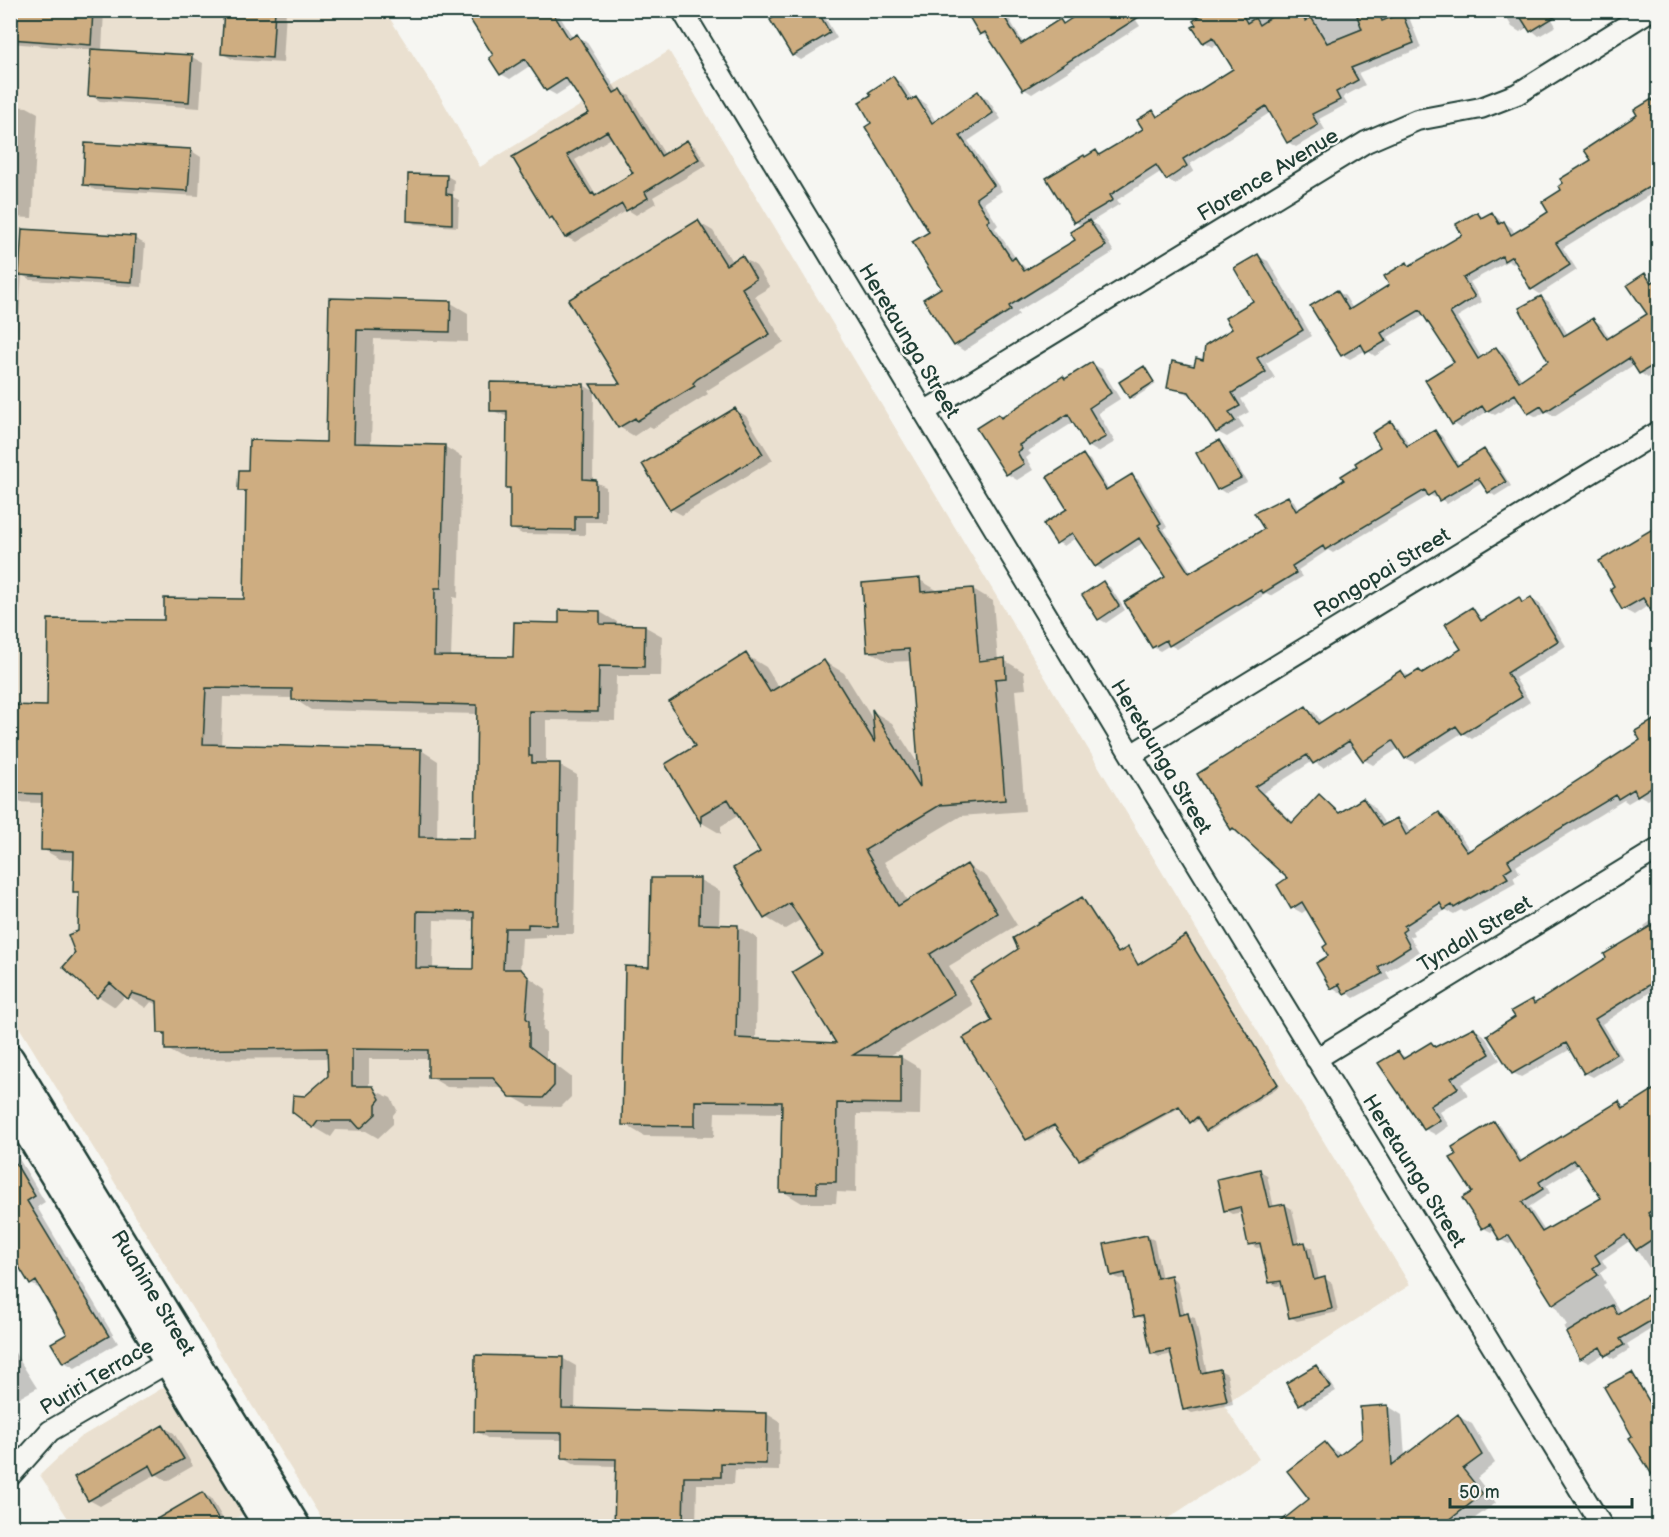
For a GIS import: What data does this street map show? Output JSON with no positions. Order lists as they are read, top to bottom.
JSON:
{
  "streets": {
    "main road": ["Ruahine Street"],
    "street": [
      "Florence Avenue",
      "Heretaunga Street",
      "Rongopai Street",
      "Tyndall Street",
      "Puriri Terrace"
    ]
  },
  "crossings": [
    ["Florence Avenue", "Heretaunga Street"],
    ["Heretaunga Street", "Rongopai Street"],
    ["Heretaunga Street", "Tyndall Street"],
    ["Ruahine Street", "Puriri Terrace"]
  ],
  "scale_bar": "50 m"
}
